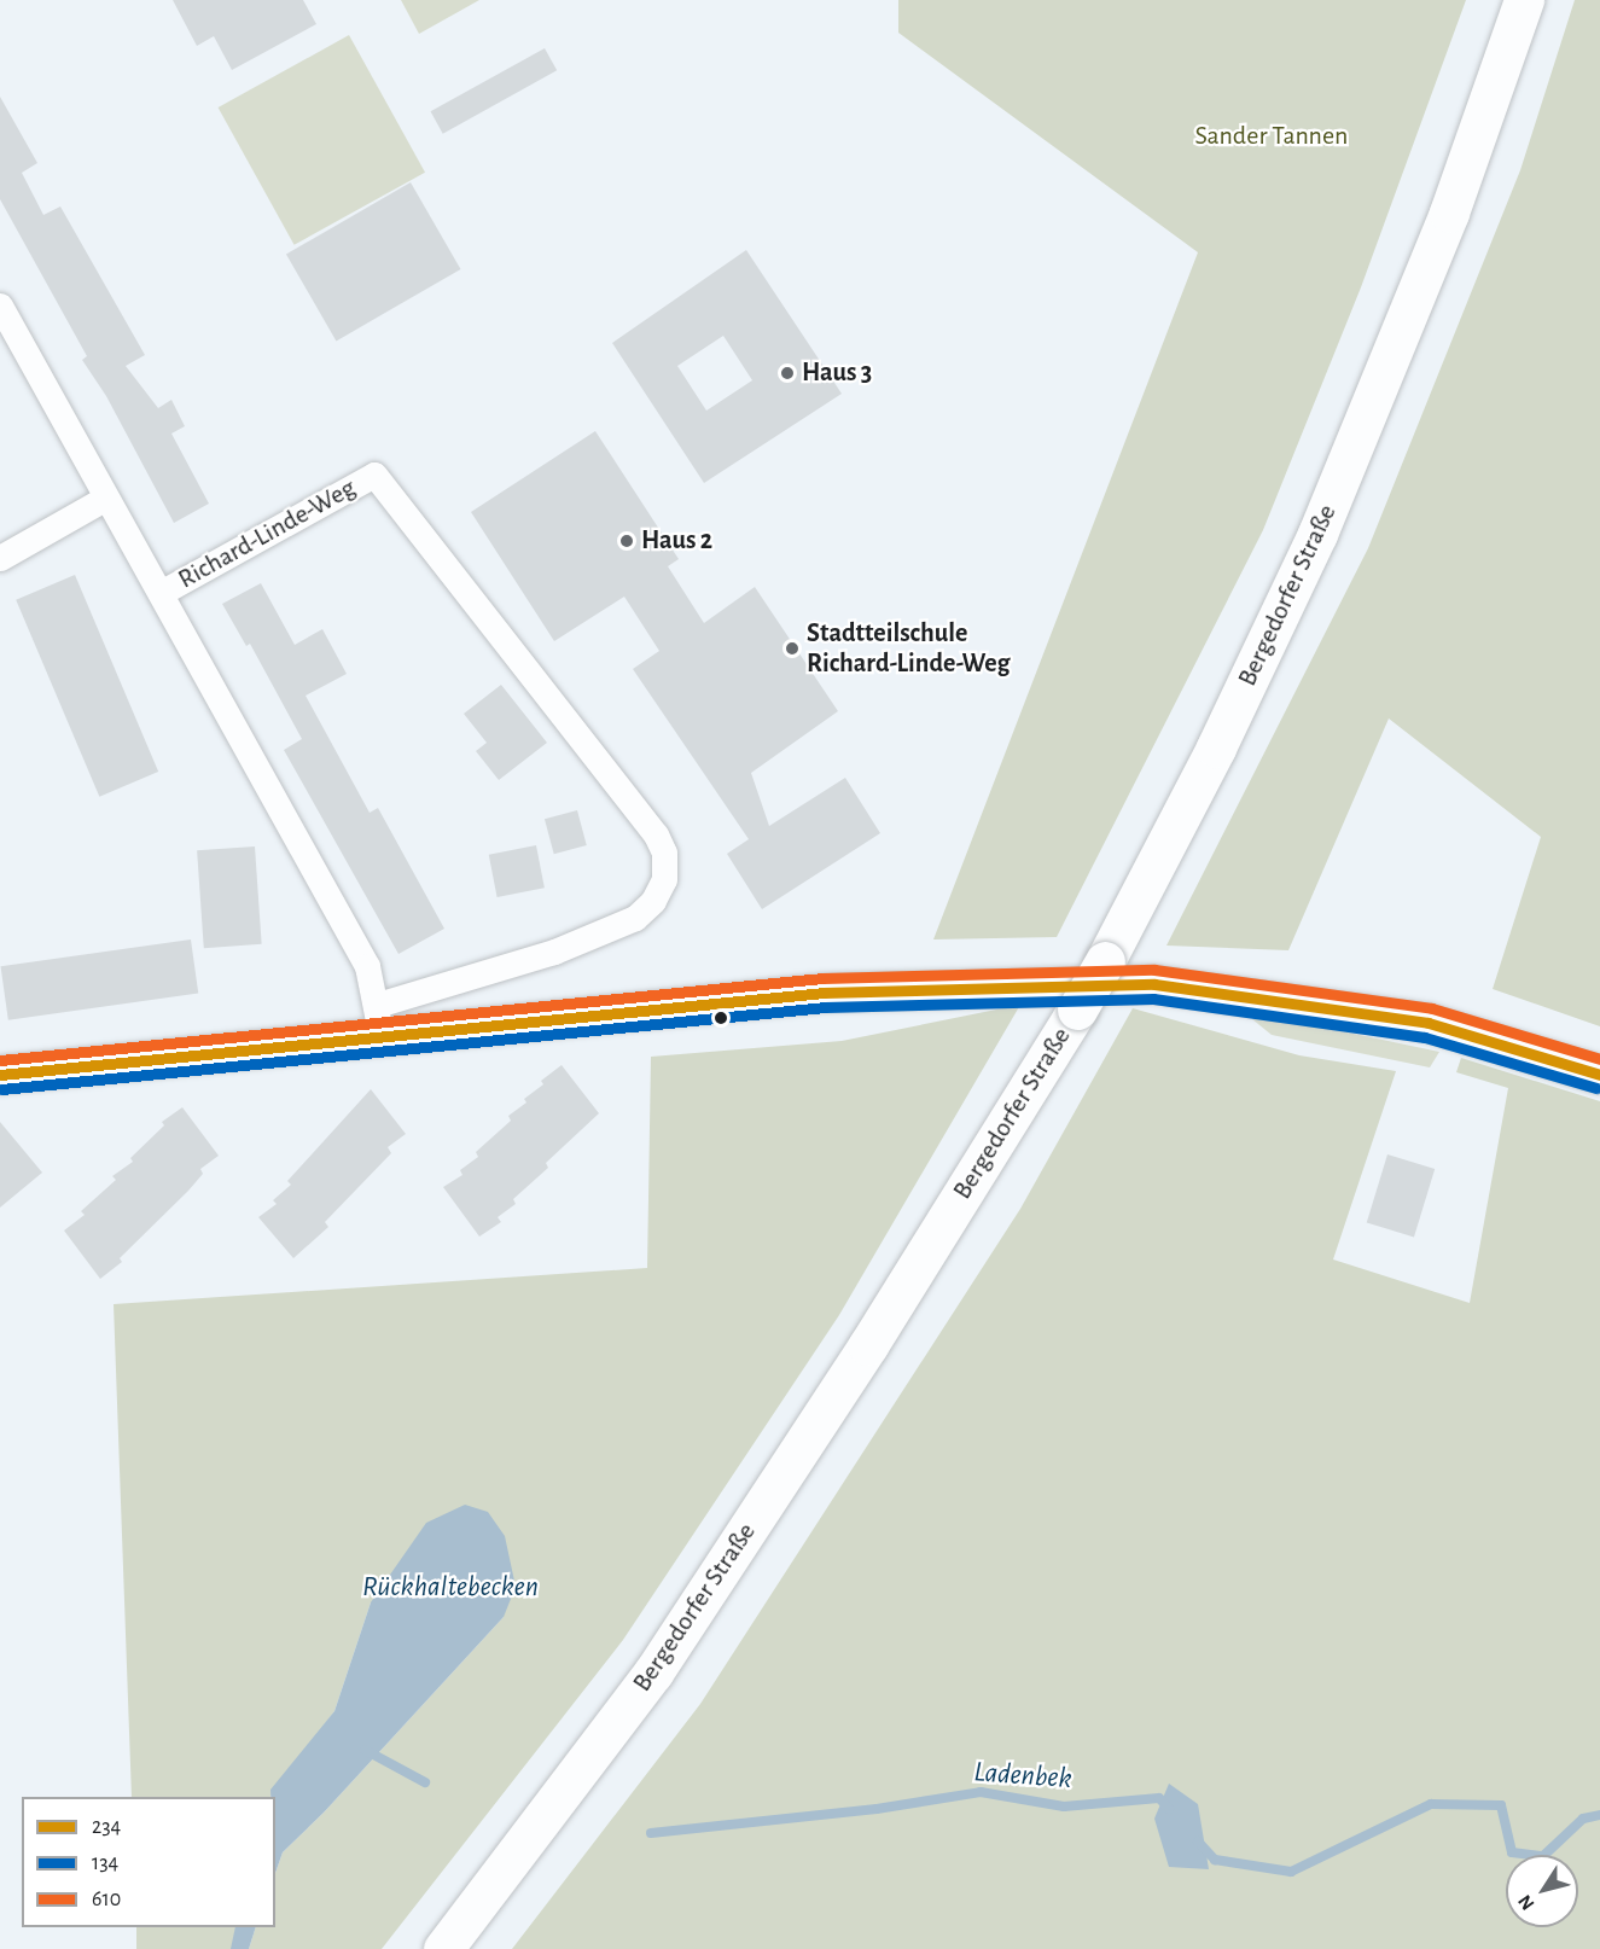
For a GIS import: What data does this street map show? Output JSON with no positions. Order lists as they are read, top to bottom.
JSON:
{
  "streets": {
    "main road": ["Bergedorfer Straße"],
    "street": ["Richard-Linde-Weg"]
  },
  "water": ["Rückhaltebecken", "Ladenbek"],
  "parks": ["Sander Tannen"],
  "places": ["Haus 3", "Haus 2", "Stadtteilschule Richard-Linde-Weg"],
  "lines": ["transit line 610", "transit line 234", "transit line 134"],
  "legend": ["234", "134", "610"],
  "north": "bottom left"
}
